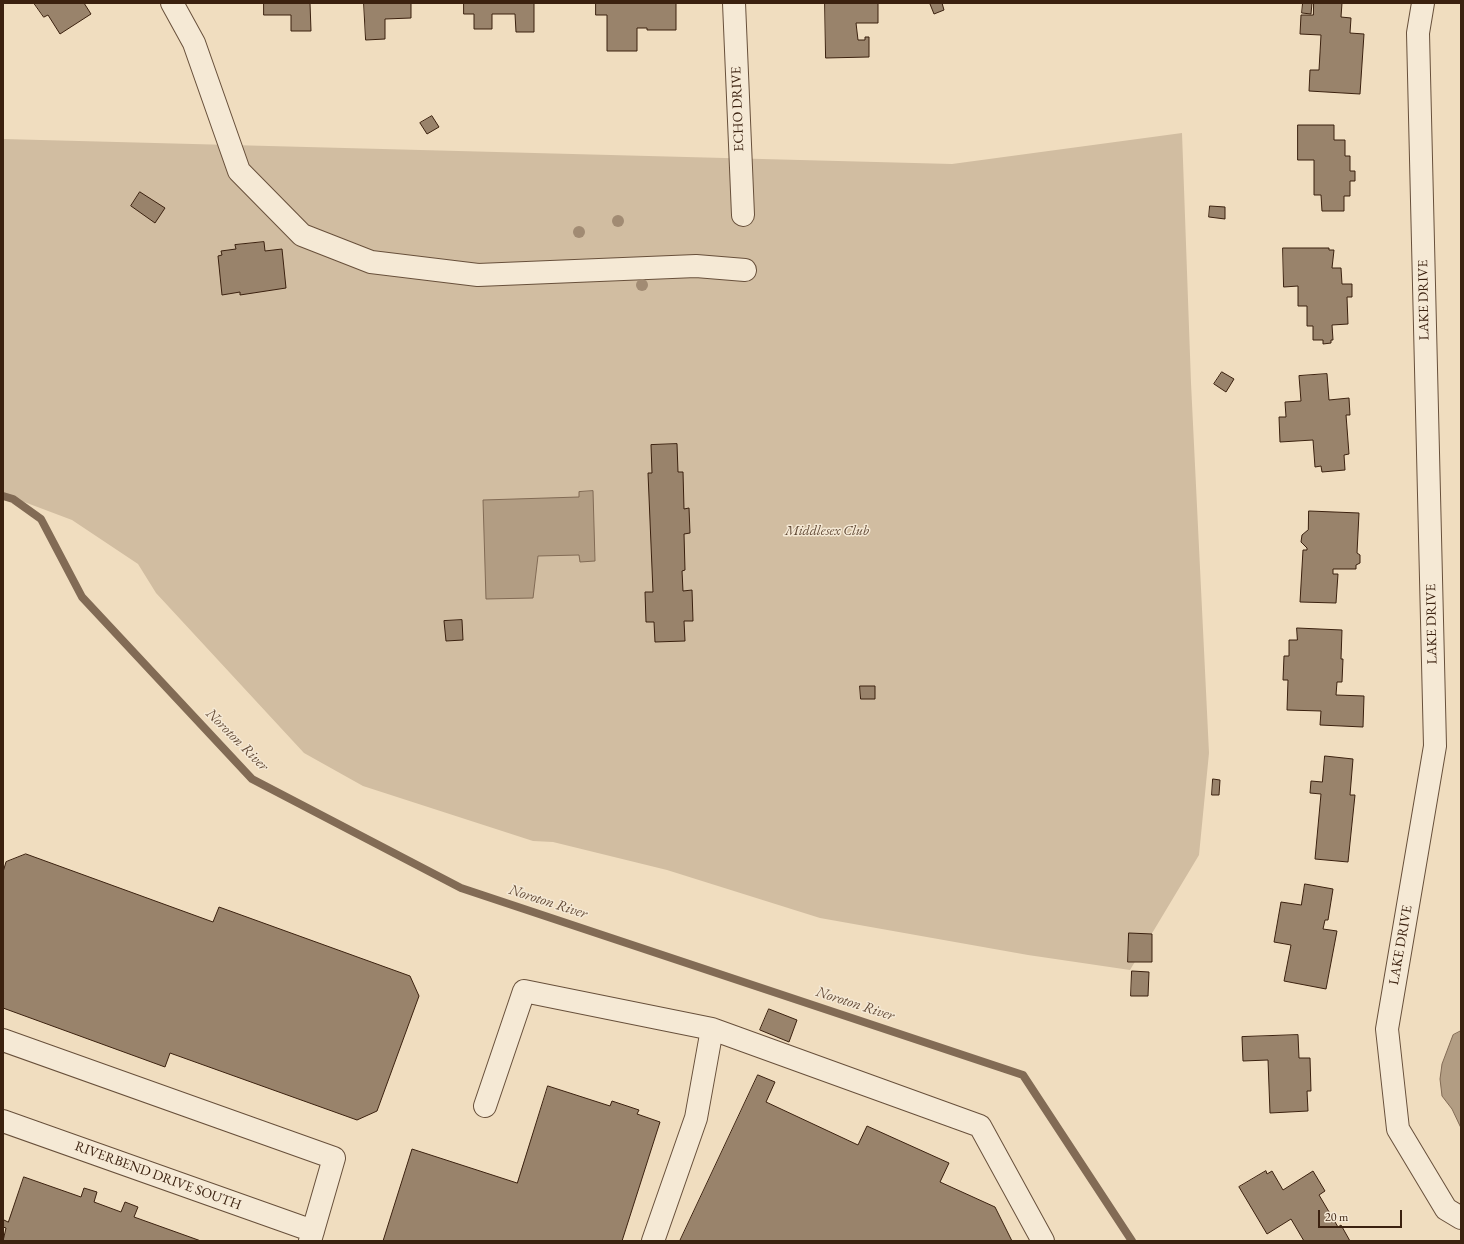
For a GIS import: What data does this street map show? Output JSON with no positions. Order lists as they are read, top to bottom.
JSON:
{
  "streets": {
    "street": ["ECHO DRIVE", "LAKE DRIVE", "RIVERBEND DRIVE SOUTH"]
  },
  "water": ["Noroton River"],
  "parks": ["Middlesex Club"],
  "scale_bar": "20 m"
}
